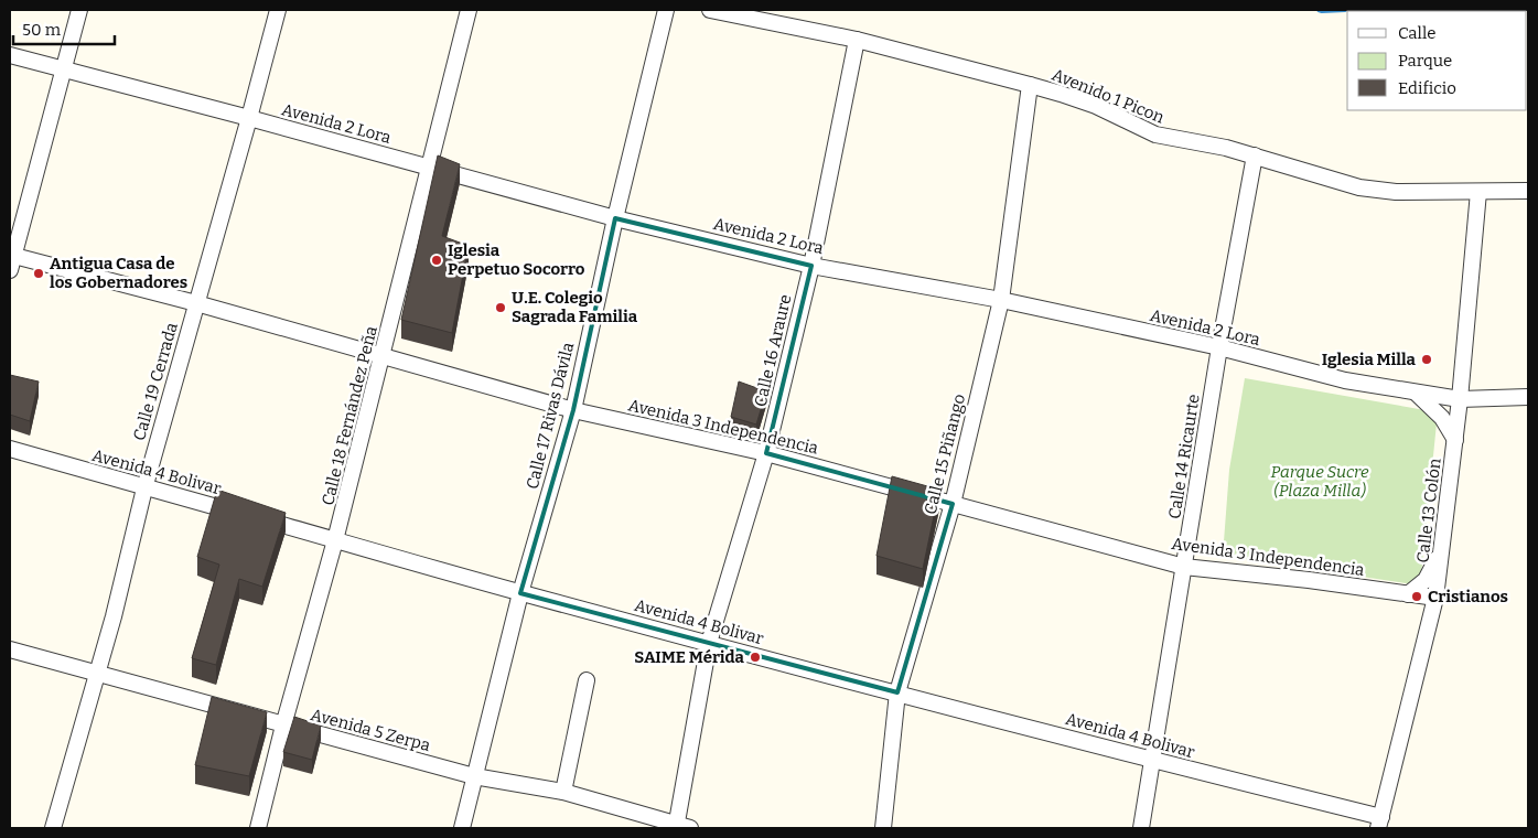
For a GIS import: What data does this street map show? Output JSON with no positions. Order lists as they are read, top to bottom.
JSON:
{
  "streets": {
    "street": [
      "Avenido 1 Picon",
      "Avenida 2 Lora",
      "Calle 16 Araure",
      "Calle 19 Cerrada",
      "Calle 18 Fernández Peña",
      "Calle 17 Rivas Dávila",
      "Avenida 3 Independencia",
      "Calle 15 Piñango",
      "Calle 14 Ricaurte",
      "Avenida 4 Bolivar",
      "Calle 13 Colón",
      "Avenida 5 Zerpa"
    ]
  },
  "crossings": [
    ["Avenido 1 Picon", "Calle 16 Araure"],
    ["Avenido 1 Picon", "Calle 15 Piñango"],
    ["Avenido 1 Picon", "Calle 14 Ricaurte"],
    ["Avenido 1 Picon", "Calle 13 Colón"],
    ["Avenida 2 Lora", "Calle 16 Araure"],
    ["Avenida 2 Lora", "Calle 19 Cerrada"],
    ["Avenida 2 Lora", "Calle 18 Fernández Peña"],
    ["Avenida 2 Lora", "Calle 17 Rivas Dávila"],
    ["Avenida 2 Lora", "Calle 15 Piñango"],
    ["Avenida 2 Lora", "Calle 14 Ricaurte"],
    ["Avenida 2 Lora", "Calle 13 Colón"],
    ["Calle 16 Araure", "Avenida 3 Independencia"],
    ["Calle 16 Araure", "Avenida 4 Bolivar"],
    ["Calle 16 Araure", "Avenida 5 Zerpa"],
    ["Calle 19 Cerrada", "Avenida 3 Independencia"],
    ["Calle 19 Cerrada", "Avenida 4 Bolivar"],
    ["Calle 19 Cerrada", "Avenida 5 Zerpa"],
    ["Calle 18 Fernández Peña", "Avenida 3 Independencia"],
    ["Calle 18 Fernández Peña", "Avenida 4 Bolivar"],
    ["Calle 18 Fernández Peña", "Avenida 5 Zerpa"],
    ["Calle 17 Rivas Dávila", "Avenida 3 Independencia"],
    ["Calle 17 Rivas Dávila", "Avenida 4 Bolivar"],
    ["Calle 17 Rivas Dávila", "Avenida 5 Zerpa"],
    ["Avenida 3 Independencia", "Calle 15 Piñango"],
    ["Avenida 3 Independencia", "Calle 14 Ricaurte"],
    ["Avenida 3 Independencia", "Calle 13 Colón"],
    ["Calle 15 Piñango", "Avenida 4 Bolivar"],
    ["Calle 14 Ricaurte", "Avenida 4 Bolivar"],
    ["Avenida 4 Bolivar", "Calle 13 Colón"]
  ],
  "parks": ["Parque Sucre (Plaza Milla)"],
  "places": [
    "Iglesia Perpetuo Socorro",
    "Antigua Casa de los Gobernadores",
    "U.E. Colegio Sagrada Familia",
    "Iglesia Milla",
    "Cristianos",
    "SAIME Mérida"
  ],
  "legend": ["Calle", "Parque", "Edificio"],
  "scale_bar": "50 m"
}
